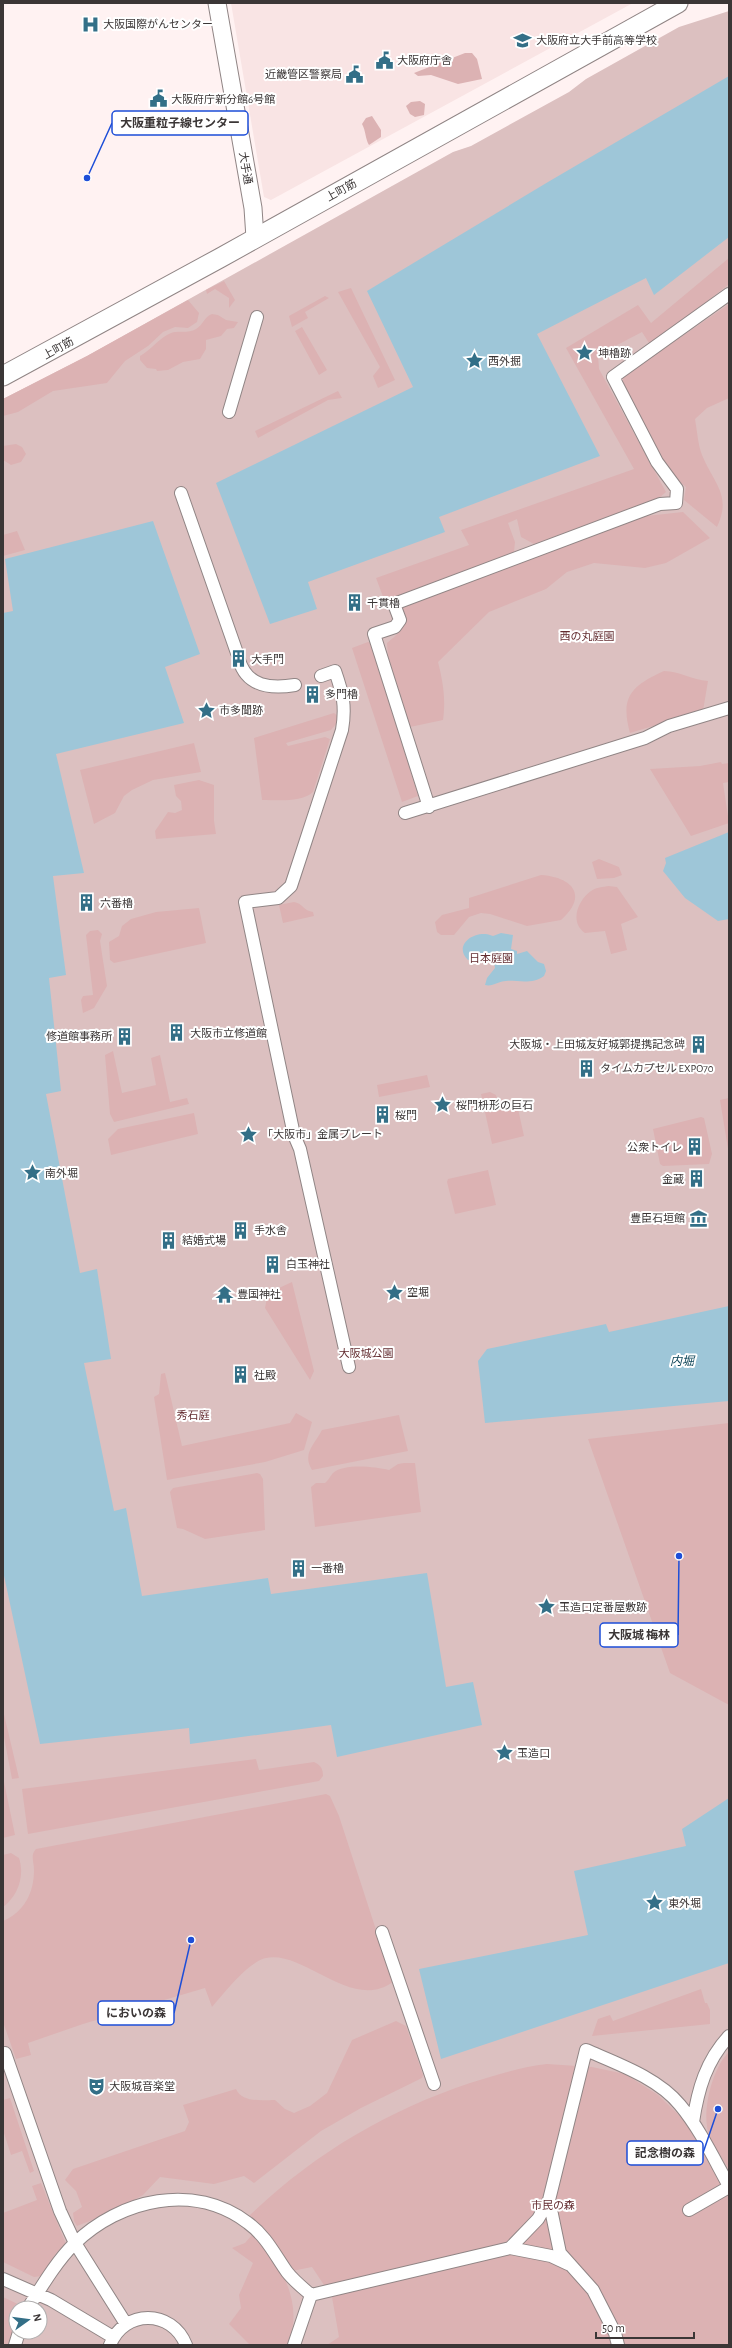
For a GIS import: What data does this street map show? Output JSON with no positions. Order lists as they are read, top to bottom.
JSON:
{
  "streets": {
    "main road": ["上町筋"],
    "street": ["大手通"]
  },
  "crossings": [
    ["大手通", "上町筋"]
  ],
  "water": ["内堀"],
  "parks": [
    "西の丸庭園",
    "日本庭園",
    "大阪城公園",
    "秀石庭",
    "市民の森"
  ],
  "places": {
    "hospital": ["大阪国際がんセンター"],
    "school or university": ["大阪府立大手前高等学校"],
    "public building": ["大阪府庁舎", "近畿管区警察局", "大阪府庁新分館6号館"],
    "other": [
      "大阪重粒子線センター",
      "大阪城 梅林",
      "においの森",
      "記念樹の森"
    ],
    "place": [
      "坤櫓跡",
      "西外掘",
      "市多聞跡",
      "桜門枡形の巨石",
      "「大阪市」金属プレート",
      "南外堀",
      "空堀",
      "玉造口定番屋敷跡",
      "玉造口",
      "東外堀"
    ],
    "building": [
      "千貫櫓",
      "大手門",
      "多門櫓",
      "六番櫓",
      "大阪市立修道館",
      "修道館事務所",
      "大阪城・上田城友好城郭提携記念碑",
      "タイムカプセル EXPO70",
      "桜門",
      "公衆トイレ",
      "金蔵",
      "手水舎",
      "結婚式場",
      "白玉神社",
      "社殿",
      "一番櫓"
    ],
    "museum": ["豊臣石垣館"],
    "temple": ["豊国神社"],
    "theatre": ["大阪城音楽堂"]
  },
  "scale_bar": "50 m",
  "north": "right"
}
